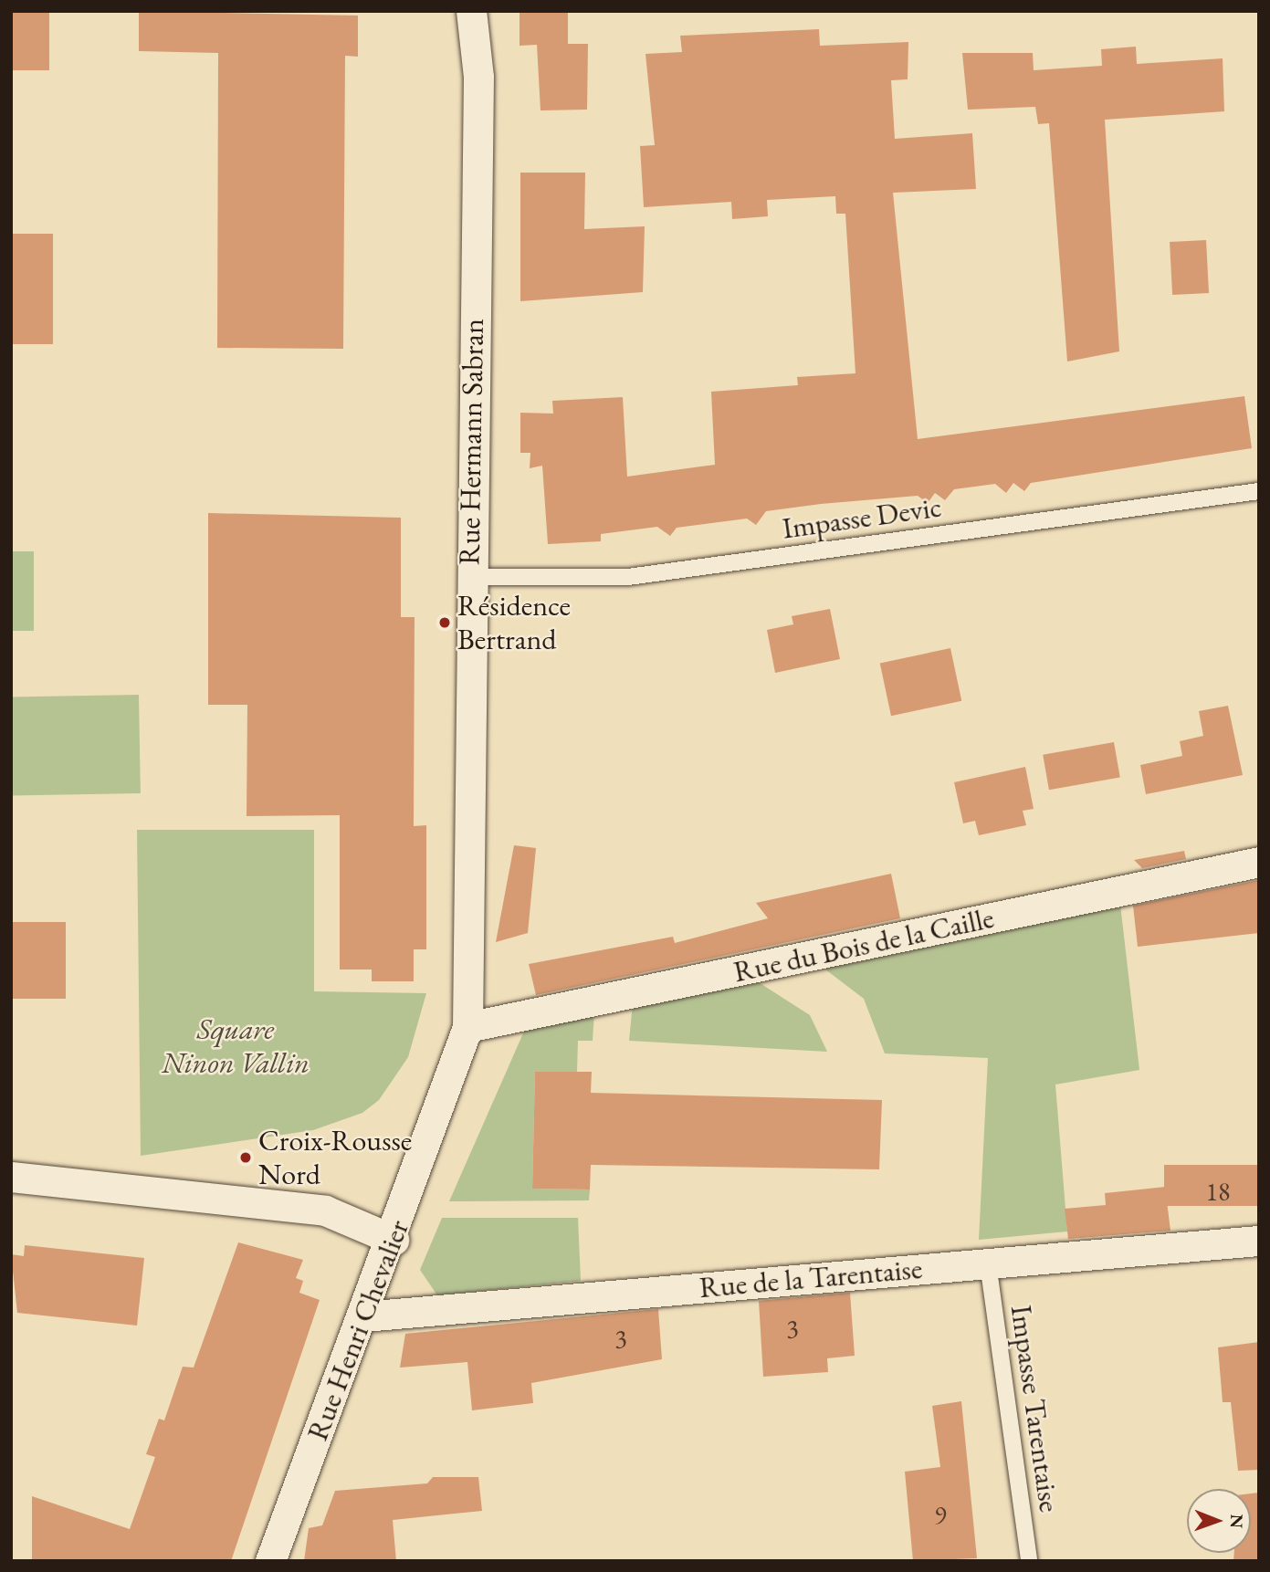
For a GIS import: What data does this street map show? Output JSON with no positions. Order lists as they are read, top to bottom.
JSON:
{
  "streets": {
    "street": [
      "Rue Hermann Sabran",
      "Rue du Bois de la Caille",
      "Rue de la Tarentaise",
      "Rue Henri Chevalier"
    ],
    "lane": ["Impasse Devic", "Impasse Tarentaise"]
  },
  "crossings": [
    ["Rue Hermann Sabran", "Impasse Devic"],
    ["Rue Hermann Sabran", "Rue du Bois de la Caille"],
    ["Rue Hermann Sabran", "Rue Henri Chevalier"],
    ["Rue du Bois de la Caille", "Rue Henri Chevalier"],
    ["Rue de la Tarentaise", "Rue Henri Chevalier"],
    ["Rue de la Tarentaise", "Impasse Tarentaise"]
  ],
  "parks": ["Square Ninon Vallin"],
  "places": ["Résidence Bertrand", "Croix-Rousse Nord"],
  "house_numbers": [
    "18",
    "3",
    "3",
    "9"
  ],
  "north": "right"
}
